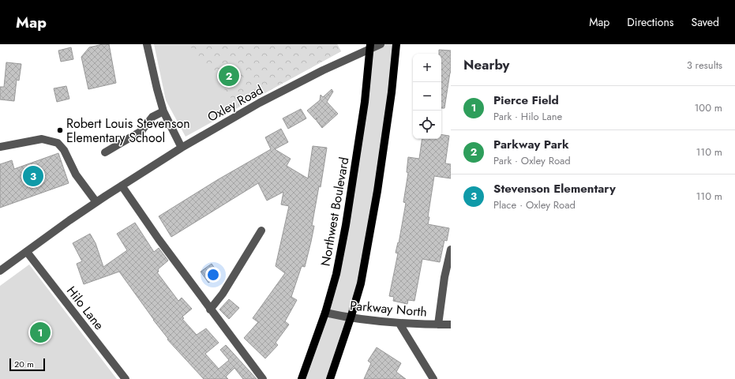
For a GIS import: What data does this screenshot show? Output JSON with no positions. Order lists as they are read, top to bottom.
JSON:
{
  "streets": {
    "main road": ["Northwest Boulevard"],
    "street": ["Oxley Road", "Hilo Lane", "Parkway North"]
  },
  "crossings": [
    ["Oxley Road", "Northwest Boulevard"],
    ["Oxley Road", "Hilo Lane"],
    ["Northwest Boulevard", "Parkway North"]
  ],
  "places": ["Robert Louis Stevenson Elementary School"],
  "scale_bar": "20 m",
  "page": {
    "header": "Map",
    "nav": ["Map", "Directions", "Saved"],
    "heading": ["Nearby", "3 results"],
    "map_buttons": ["+", "−"],
    "pins": ["2", "3", "1"],
    "list": [
      {
        "mark": "1",
        "name": "Pierce Field",
        "note": "Park · Hilo Lane",
        "value": "100 m"
      },
      {
        "mark": "2",
        "name": "Parkway Park",
        "note": "Park · Oxley Road",
        "value": "110 m"
      },
      {
        "mark": "3",
        "name": "Stevenson Elementary",
        "note": "Place · Oxley Road",
        "value": "110 m"
      }
    ],
    "scale": "20 m"
  }
}
